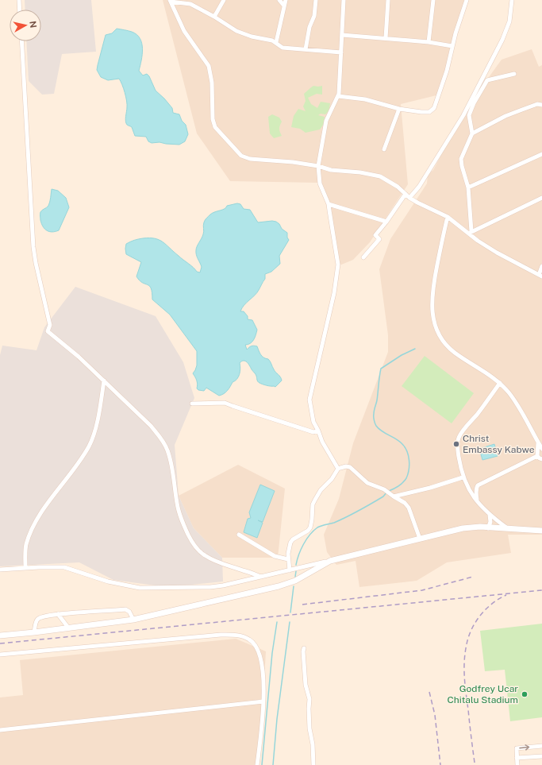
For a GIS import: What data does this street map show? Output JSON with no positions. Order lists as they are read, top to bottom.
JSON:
{
  "places": ["Christ Embassy Kabwe", "Godfrey Ucar Chitalu Stadium"],
  "north": "right"
}
